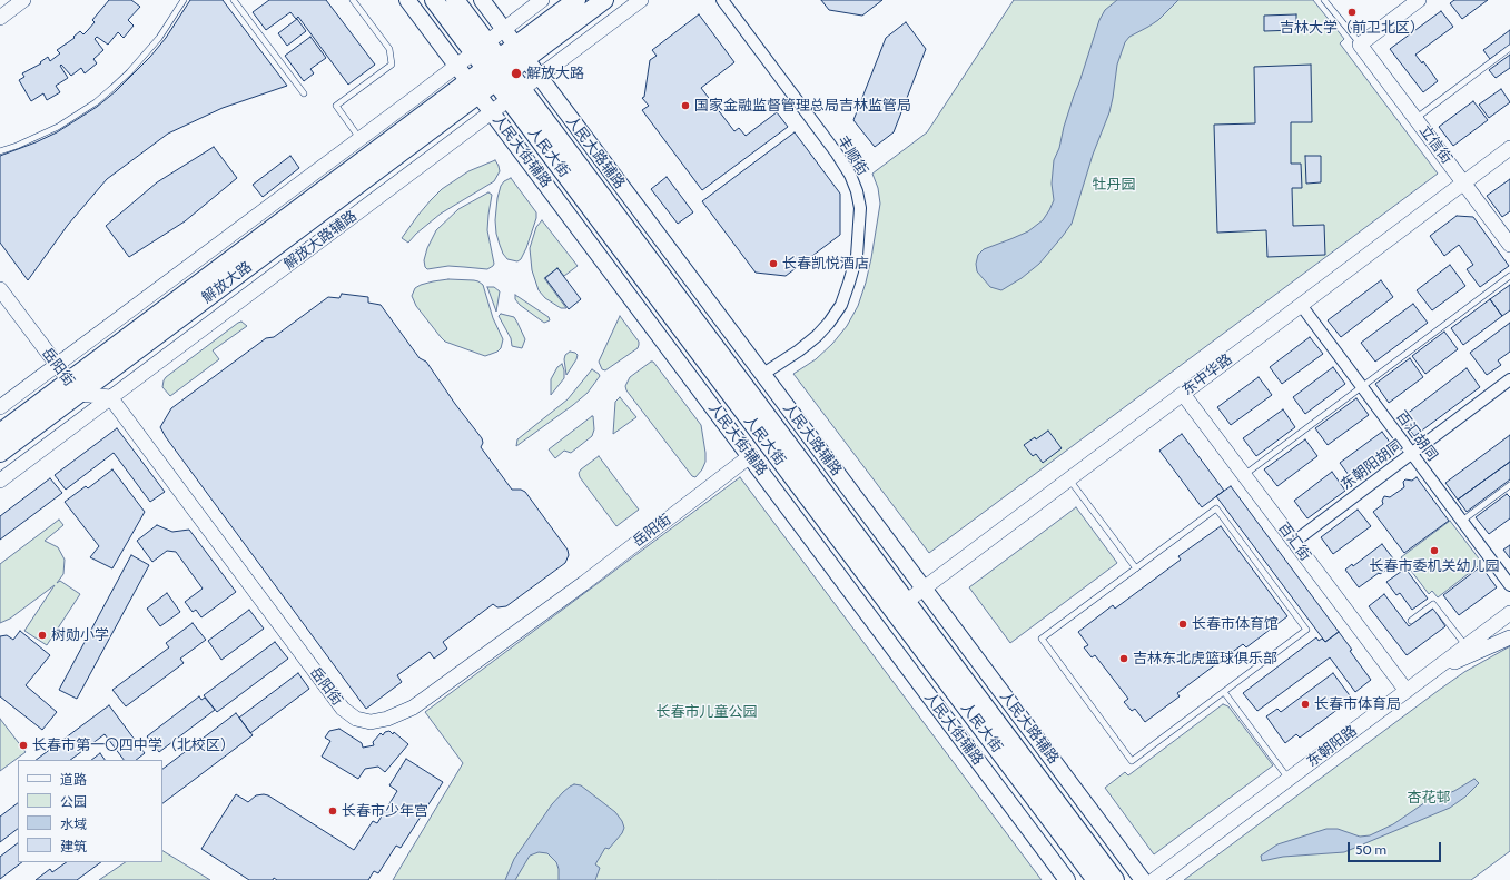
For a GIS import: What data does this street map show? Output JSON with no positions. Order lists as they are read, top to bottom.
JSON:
{
  "streets": {
    "main road": [
      "人民大街辅路",
      "人民大街",
      "人民大路辅路",
      "解放大路"
    ],
    "street": [
      "立信街",
      "丰顺街",
      "解放大路辅路",
      "岳阳街",
      "东中华路",
      "百汇胡同",
      "东朝阳胡同",
      "百汇街",
      "东朝阳路"
    ]
  },
  "crossings": [
    ["立信街", "东中华路"],
    ["人民大街辅路", "解放大路辅路"],
    ["人民大街辅路", "解放大路"],
    ["人民大街辅路", "岳阳街"],
    ["人民大街", "解放大路辅路"],
    ["人民大街", "解放大路"],
    ["人民大街", "东中华路"],
    ["人民大路辅路", "丰顺街"],
    ["人民大路辅路", "解放大路辅路"],
    ["人民大路辅路", "解放大路"],
    ["人民大路辅路", "东中华路"],
    ["解放大路辅路", "岳阳街"],
    ["解放大路", "岳阳街"],
    ["东中华路", "百汇胡同"],
    ["东中华路", "百汇街"],
    ["百汇胡同", "东朝阳胡同"],
    ["东朝阳胡同", "百汇街"],
    ["百汇街", "东朝阳路"]
  ],
  "parks": ["牡丹园", "长春市儿童公园", "杏花邨"],
  "places": [
    "吉林大学（前卫北区）",
    "解放大路",
    "国家金融监督管理总局吉林监管局",
    "长春凯悦酒店",
    "长春市委机关幼儿园",
    "长春市体育馆",
    "树勋小学",
    "吉林东北虎篮球俱乐部",
    "长春市体育局",
    "长春市第一〇四中学（北校区）",
    "长春市少年宫"
  ],
  "legend": [
    "道路",
    "公园",
    "水域",
    "建筑"
  ],
  "scale_bar": "50 m"
}
